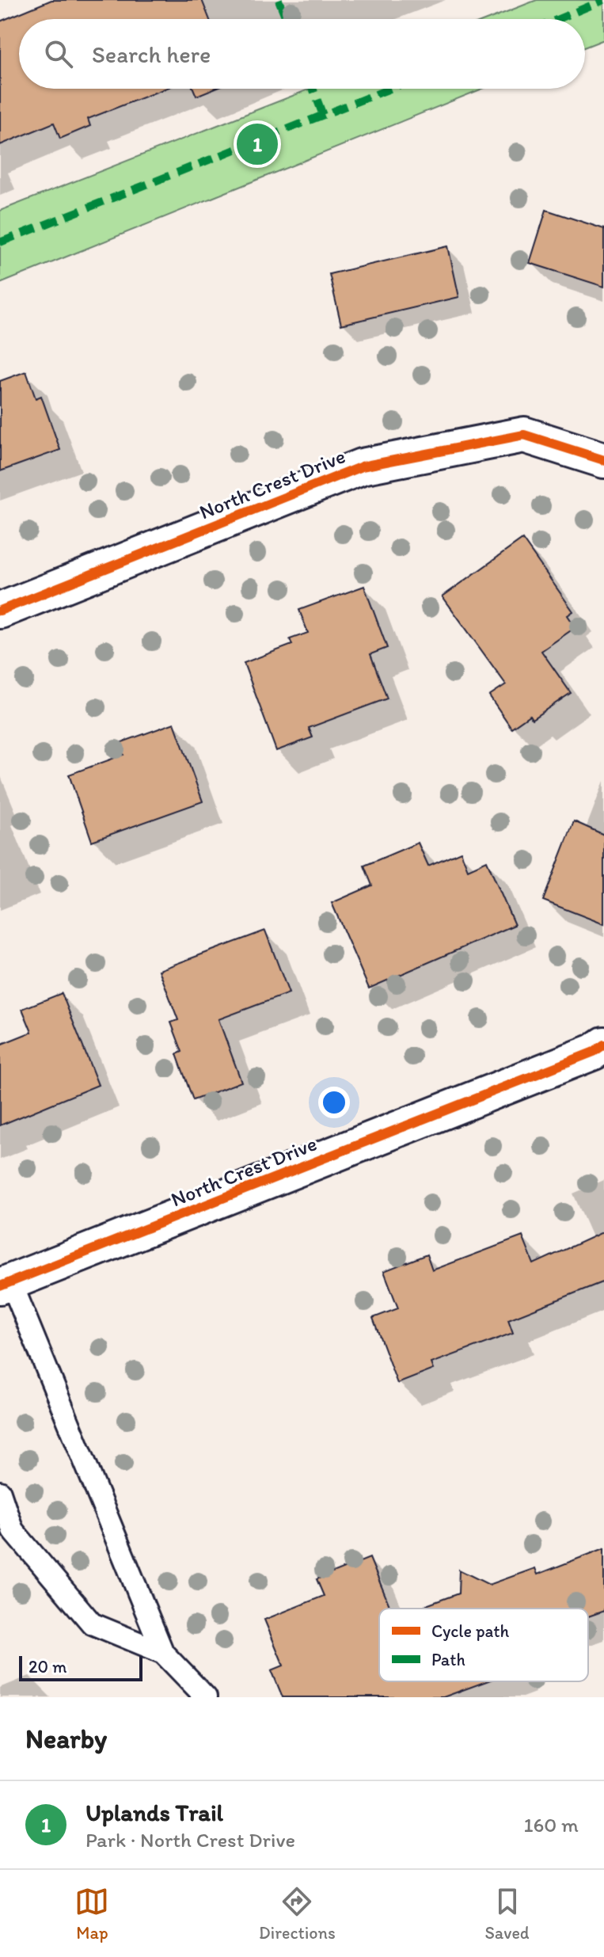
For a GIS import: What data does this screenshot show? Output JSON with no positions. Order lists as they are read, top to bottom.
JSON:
{
  "streets": {
    "street": ["North Crest Drive"]
  },
  "legend": ["Cycle path", "Path"],
  "scale_bar": "20 m",
  "page": {
    "search": "Search here",
    "pins": "1",
    "scale": "20 m",
    "heading": "Nearby",
    "list": [
      {
        "mark": "1",
        "name": "Uplands Trail",
        "note": "Park · North Crest Drive",
        "value": "160 m"
      }
    ],
    "nav": ["Map", "Directions", "Saved"]
  }
}
